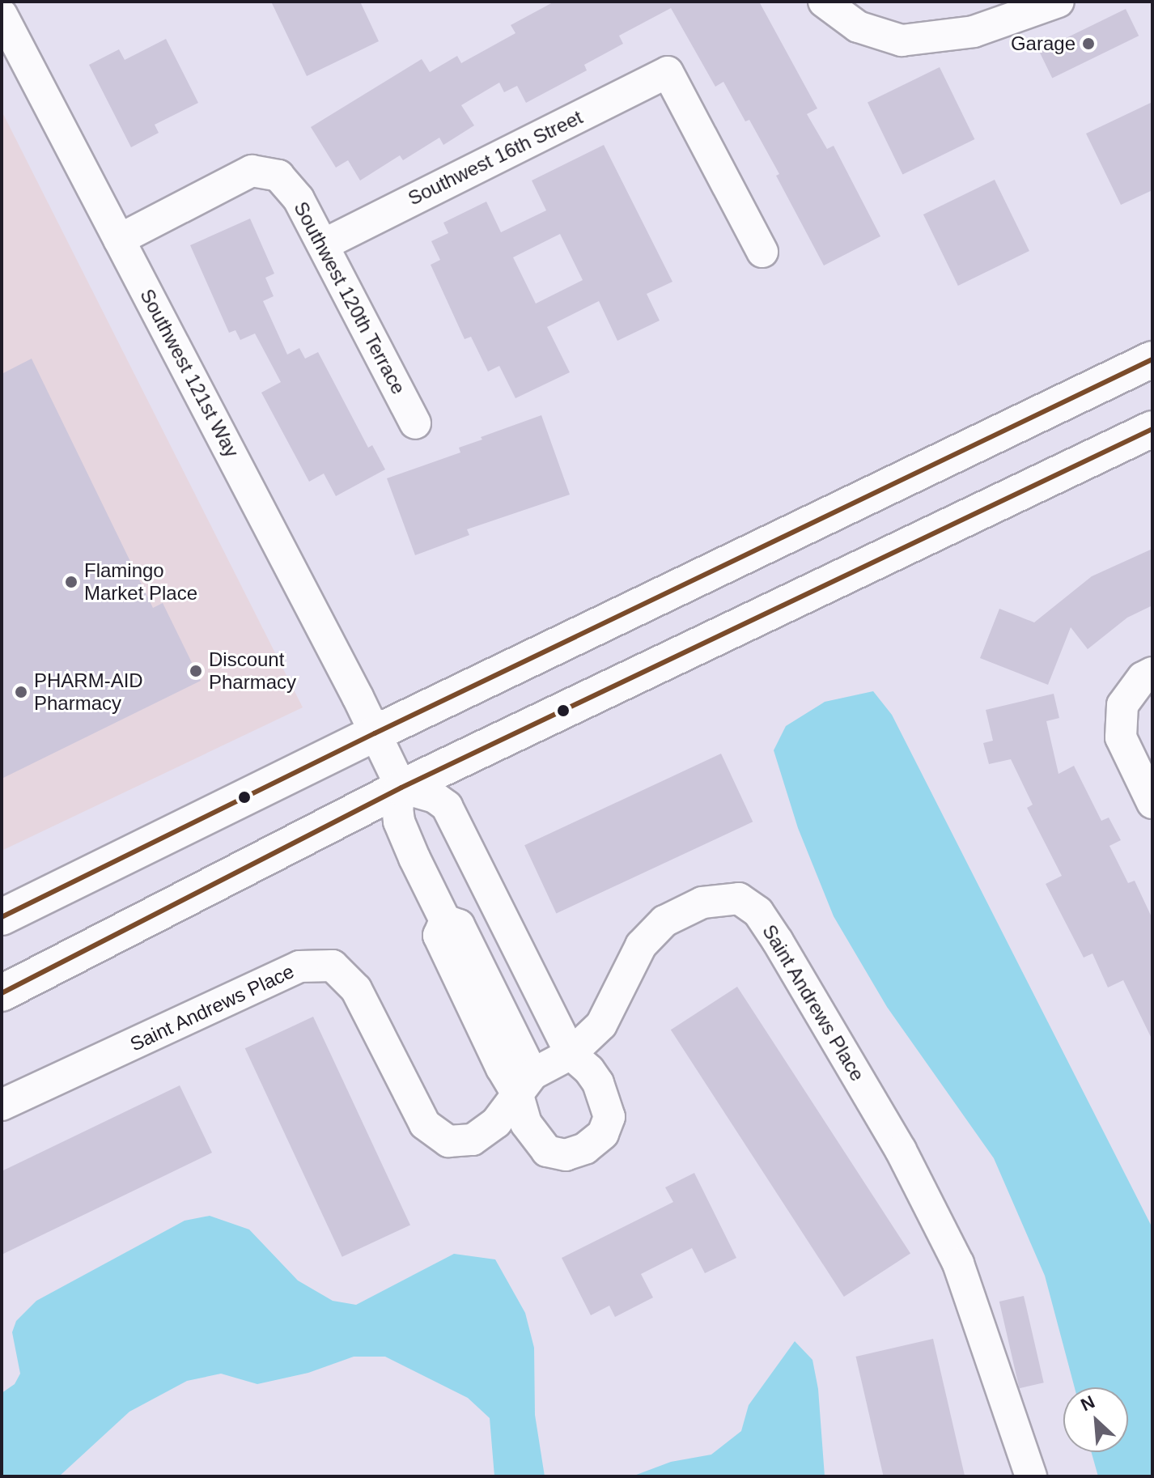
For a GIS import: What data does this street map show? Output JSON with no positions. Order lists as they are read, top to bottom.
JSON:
{
  "streets": {
    "street": [
      "Southwest 16th Street",
      "Southwest 120th Terrace",
      "Southwest 121st Way",
      "Saint Andrews Place"
    ]
  },
  "crossings": [
    ["Southwest 16th Street", "Southwest 120th Terrace"],
    ["Southwest 120th Terrace", "Southwest 121st Way"]
  ],
  "places": [
    "Garage",
    "Flamingo Market Place",
    "Discount Pharmacy",
    "PHARM-AID Pharmacy"
  ],
  "north": "top left"
}
